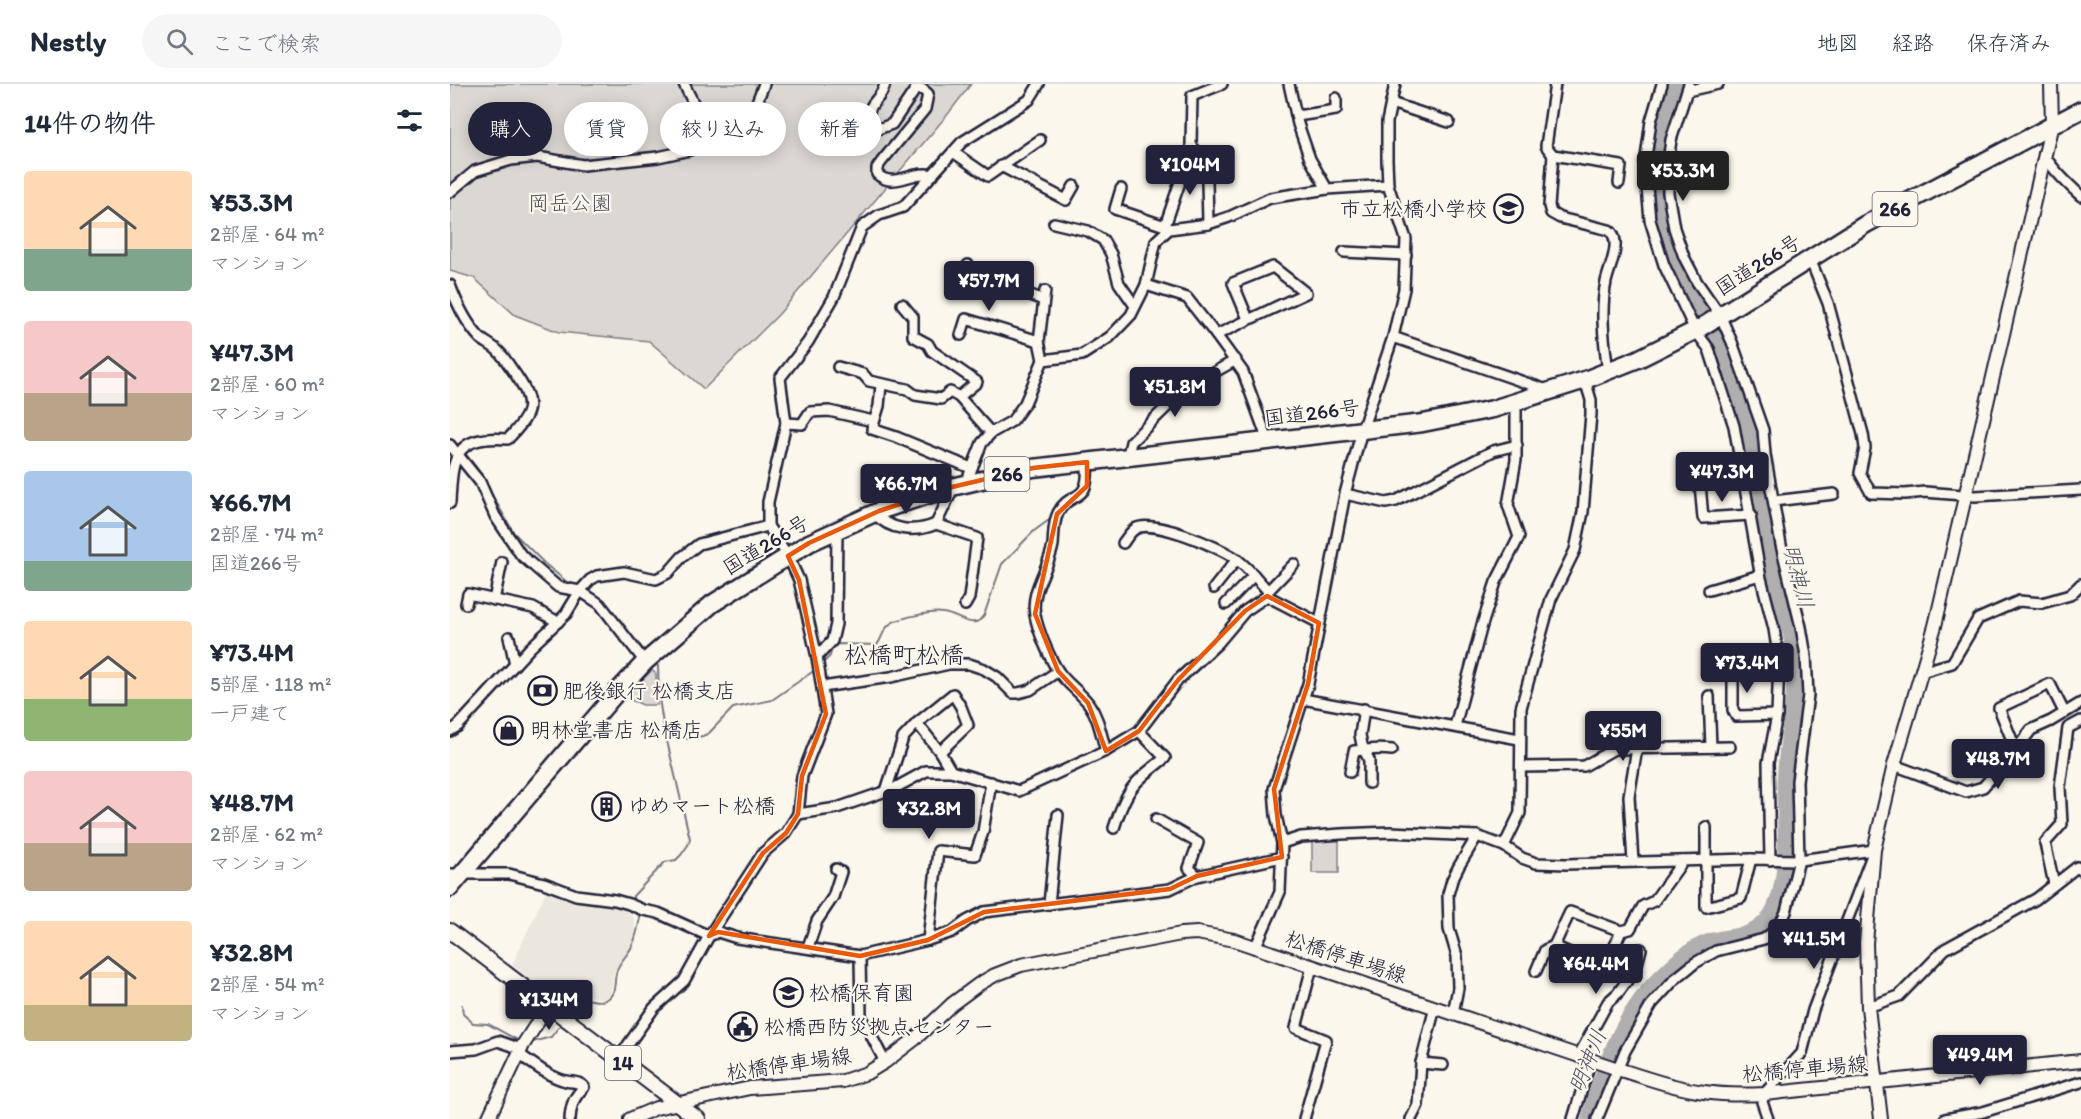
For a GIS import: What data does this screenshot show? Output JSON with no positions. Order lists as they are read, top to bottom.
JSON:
{
  "streets": {
    "highway": ["266", "国道266号"],
    "main road": ["松橋停車場線", "14"]
  },
  "crossings": [
    ["松橋停車場線", "14"]
  ],
  "districts": ["松橋町松橋"],
  "water": ["明神川"],
  "parks": ["岡岳公園"],
  "places": {
    "school or university": ["市立松橋小学校", "松橋保育園"],
    "bank": ["肥後銀行 松橋支店"],
    "shop": ["明林堂書店 松橋店"],
    "building": ["ゆめマート松橋"],
    "public building": ["松橋西防災拠点センター"]
  },
  "page": {
    "header": "Nestly",
    "search": "ここで検索",
    "nav": ["地図", "経路", "保存済み"],
    "heading": "14件の物件",
    "chip": [
      "購入",
      "賃貸",
      "絞り込み",
      "新着"
    ],
    "price": [
      "¥104M",
      "¥53.3M",
      "¥57.7M",
      "¥51.8M",
      "¥47.3M",
      "¥66.7M",
      "¥73.4M",
      "¥55M",
      "¥48.7M",
      "¥32.8M",
      "¥41.5M",
      "¥64.4M",
      "¥134M",
      "¥49.4M"
    ],
    "list": [
      {
        "name": "¥53.3M",
        "note": "2部屋 · 64 m² · マンション"
      },
      {
        "name": "¥47.3M",
        "note": "2部屋 · 60 m² · マンション"
      },
      {
        "name": "¥66.7M",
        "note": "2部屋 · 74 m² · 国道266号"
      },
      {
        "name": "¥73.4M",
        "note": "5部屋 · 118 m² · 一戸建て"
      },
      {
        "name": "¥48.7M",
        "note": "2部屋 · 62 m² · マンション"
      },
      {
        "name": "¥32.8M",
        "note": "2部屋 · 54 m² · マンション"
      }
    ]
  }
}
